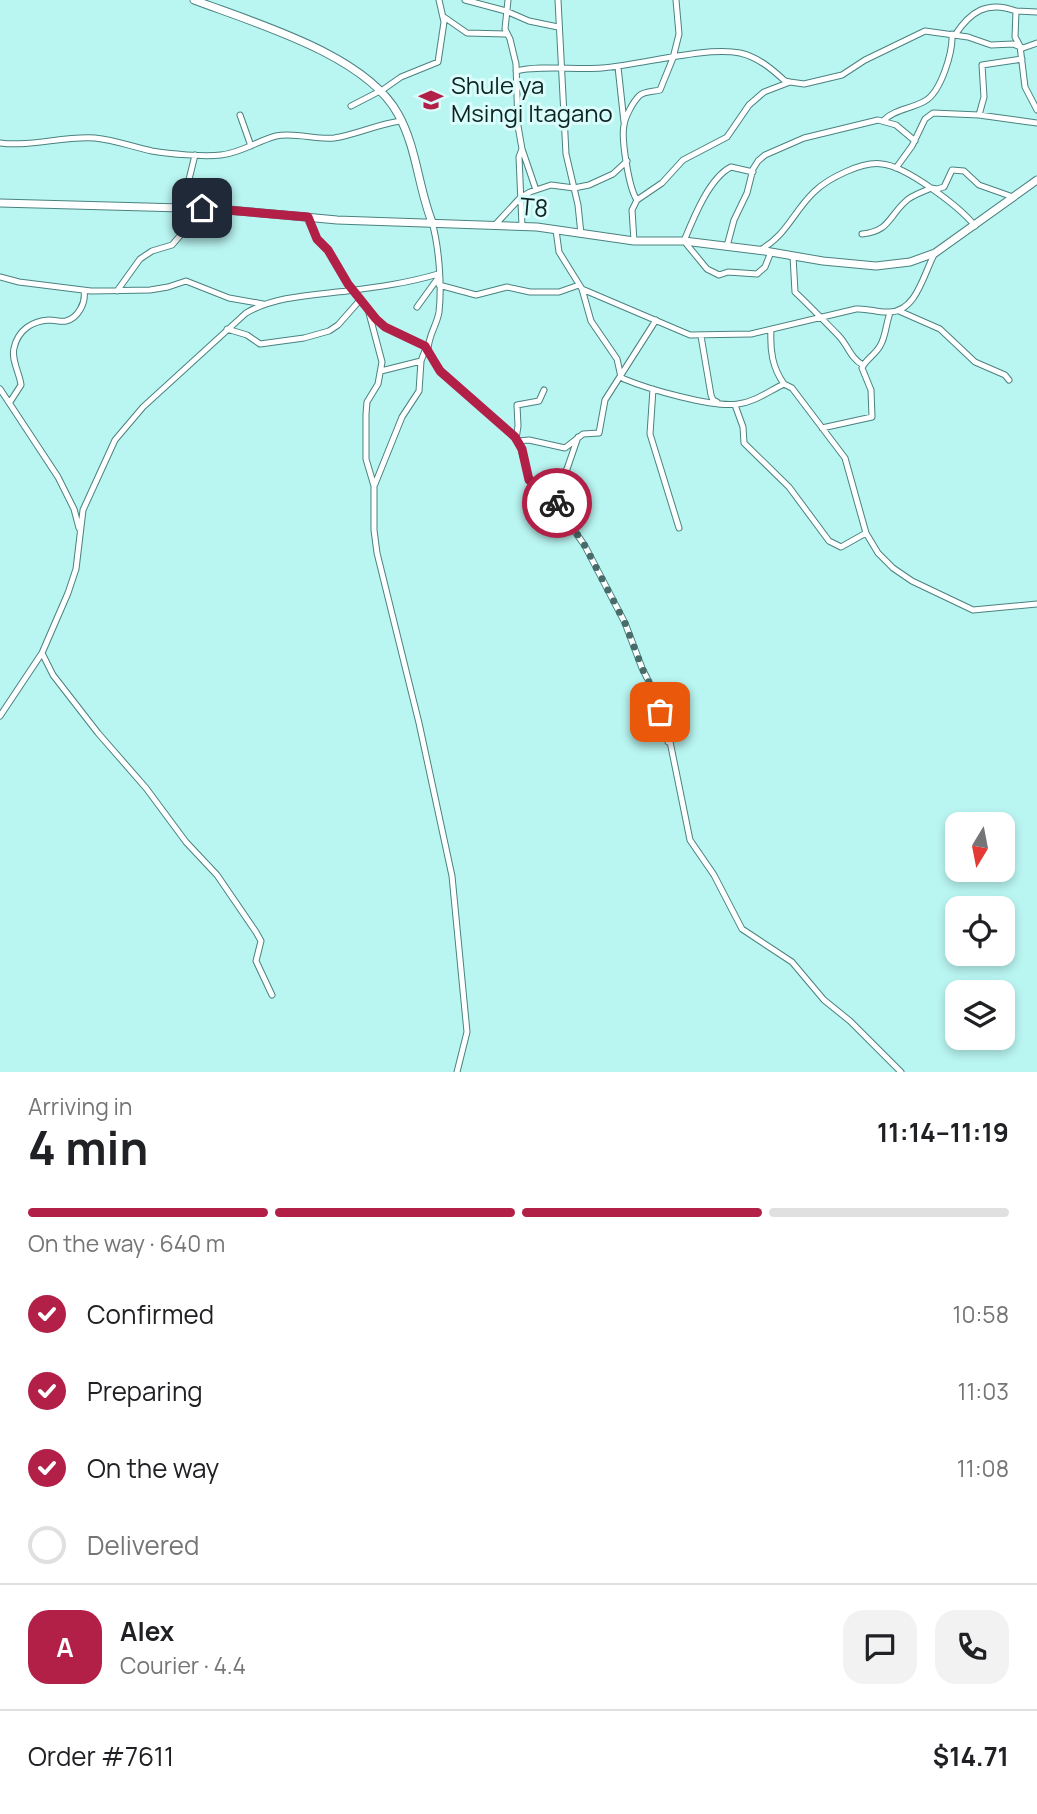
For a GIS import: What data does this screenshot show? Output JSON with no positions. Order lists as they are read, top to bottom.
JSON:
{
  "streets": {
    "street": ["T8"]
  },
  "places": {
    "school or university": ["Shule ya Msingi Itagano"]
  },
  "north": "bottom",
  "page": {
    "heading": ["4 min", "Arriving in", "11:14–11:19"],
    "panel": [
      "Alex",
      "Courier · 4.4",
      "Order #7611",
      "$14.71"
    ],
    "bar": "On the way · 640 m",
    "list": [
      ["Confirmed", "10:58"],
      ["Preparing", "11:03"],
      ["On the way", "11:08"],
      "Delivered"
    ],
    "round": "A"
  }
}
